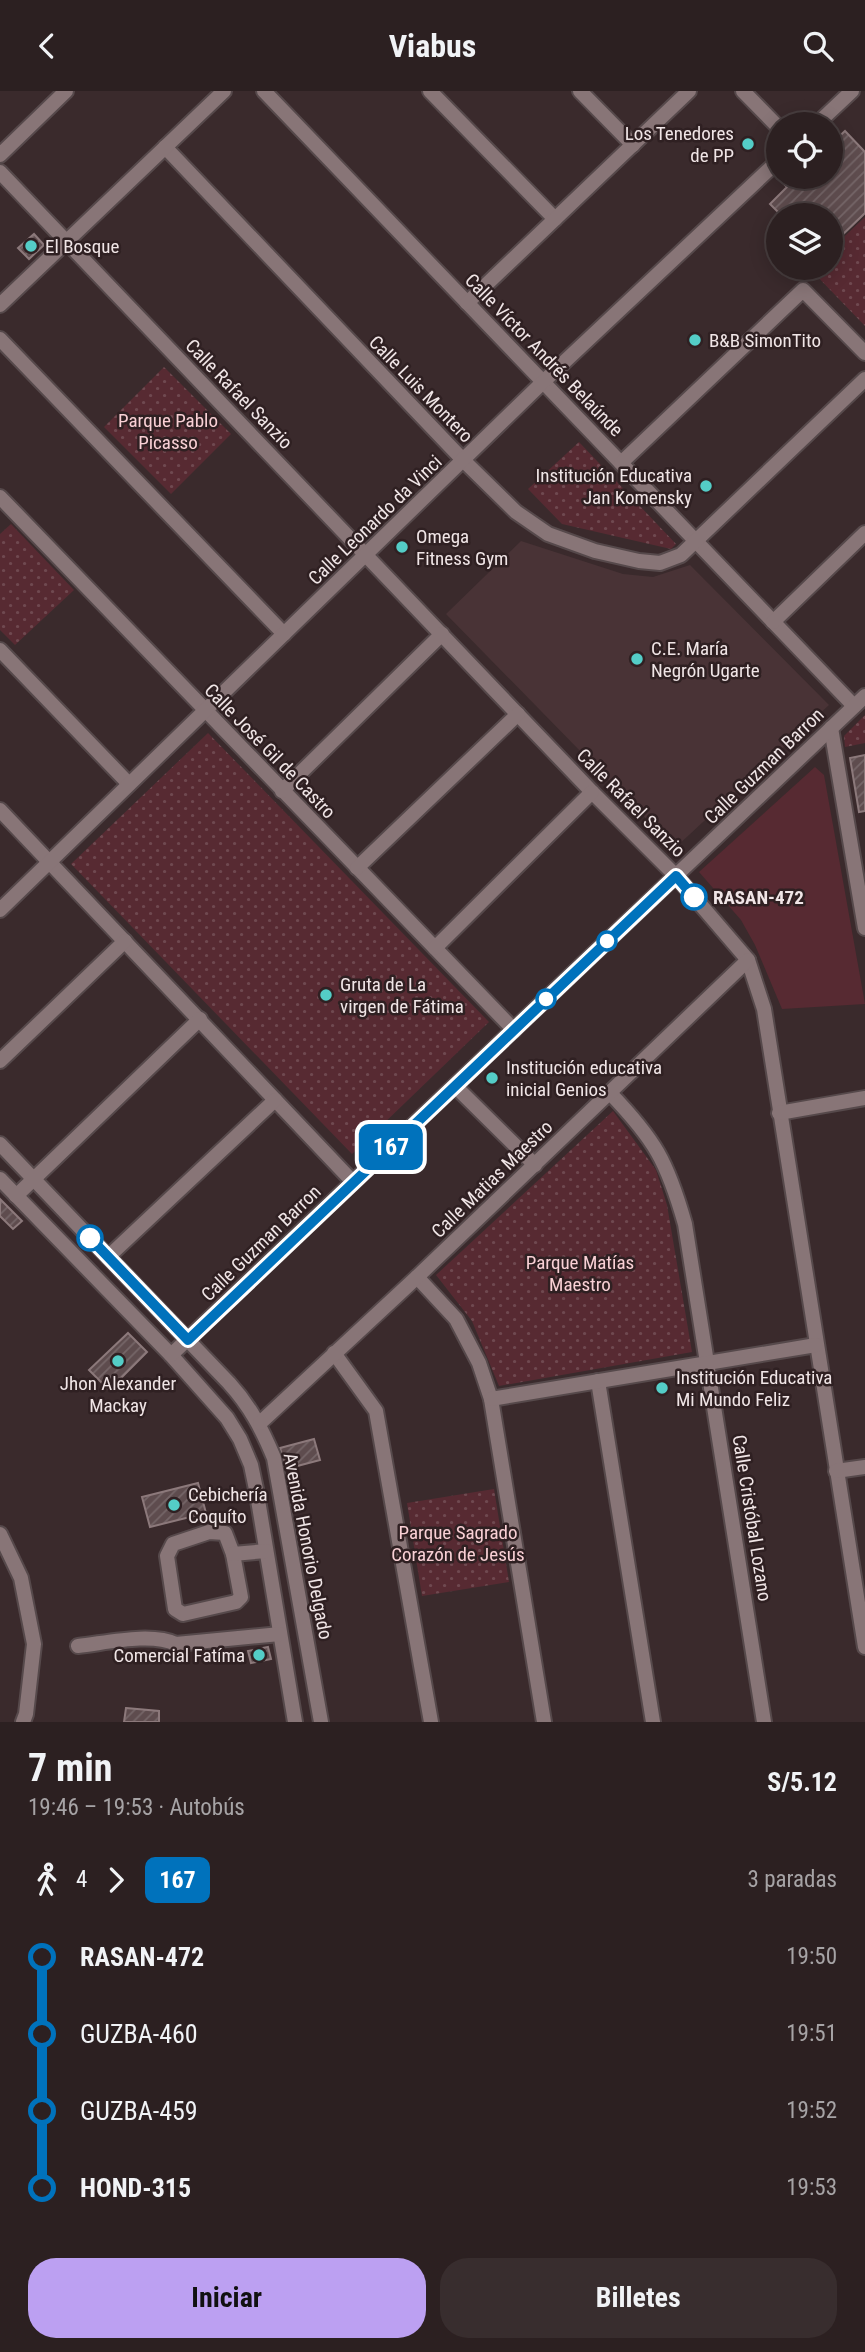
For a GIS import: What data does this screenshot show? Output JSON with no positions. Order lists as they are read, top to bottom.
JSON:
{
  "streets": {
    "street": [
      "Calle Víctor Andrés Belaúnde",
      "Calle Luis Montero",
      "Calle Rafael Sanzio",
      "Calle Leonardo da Vinci",
      "Calle José Gil de Castro",
      "Calle Guzman Barron",
      "Calle Matias Maestro",
      "Calle Cristóbal Lozano",
      "Avenida Honorio Delgado"
    ]
  },
  "crossings": [
    ["Calle Víctor Andrés Belaúnde", "Calle Luis Montero"],
    ["Calle Víctor Andrés Belaúnde", "Calle Leonardo da Vinci"],
    ["Calle Víctor Andrés Belaúnde", "Calle Guzman Barron"],
    ["Calle Luis Montero", "Calle Leonardo da Vinci"],
    ["Calle Rafael Sanzio", "Calle Leonardo da Vinci"],
    ["Calle Rafael Sanzio", "Calle Guzman Barron"],
    ["Calle Rafael Sanzio", "Calle Matias Maestro"],
    ["Calle Leonardo da Vinci", "Calle José Gil de Castro"],
    ["Calle José Gil de Castro", "Calle Guzman Barron"],
    ["Calle Guzman Barron", "Avenida Honorio Delgado"],
    ["Calle Matias Maestro", "Calle Cristóbal Lozano"],
    ["Calle Matias Maestro", "Avenida Honorio Delgado"]
  ],
  "parks": ["Parque Pablo Picasso", "Parque Matías Maestro", "Parque Sagrado Corazón de Jesús"],
  "places": [
    "Los Tenedores de PP",
    "El Bosque",
    "B&B SimonTito",
    "Institución Educativa Jan Komensky",
    "Omega Fitness Gym",
    "C.E. María Negrón Ugarte",
    "RASAN-472",
    "Gruta de La virgen de Fátima",
    "Institución educativa inicial Genios",
    "Jhon Alexander Mackay",
    "Institución Educativa Mi Mundo Feliz",
    "Cebichería Coquíto",
    "Comercial Fatíma"
  ],
  "lines": ["bus line 167"],
  "page": {
    "header": "Viabus",
    "on_map": "167",
    "heading": ["7 min", "19:46 – 19:53 · Autobús", "S/5.12"],
    "legs": ["4", "167", "3 paradas"],
    "list": [
      {
        "name": "RASAN-472",
        "value": "19:50"
      },
      {
        "name": "GUZBA-460",
        "value": "19:51"
      },
      {
        "name": "GUZBA-459",
        "value": "19:52"
      },
      {
        "name": "HOND-315",
        "value": "19:53"
      }
    ],
    "buttons": ["Iniciar", "Billetes"]
  }
}
